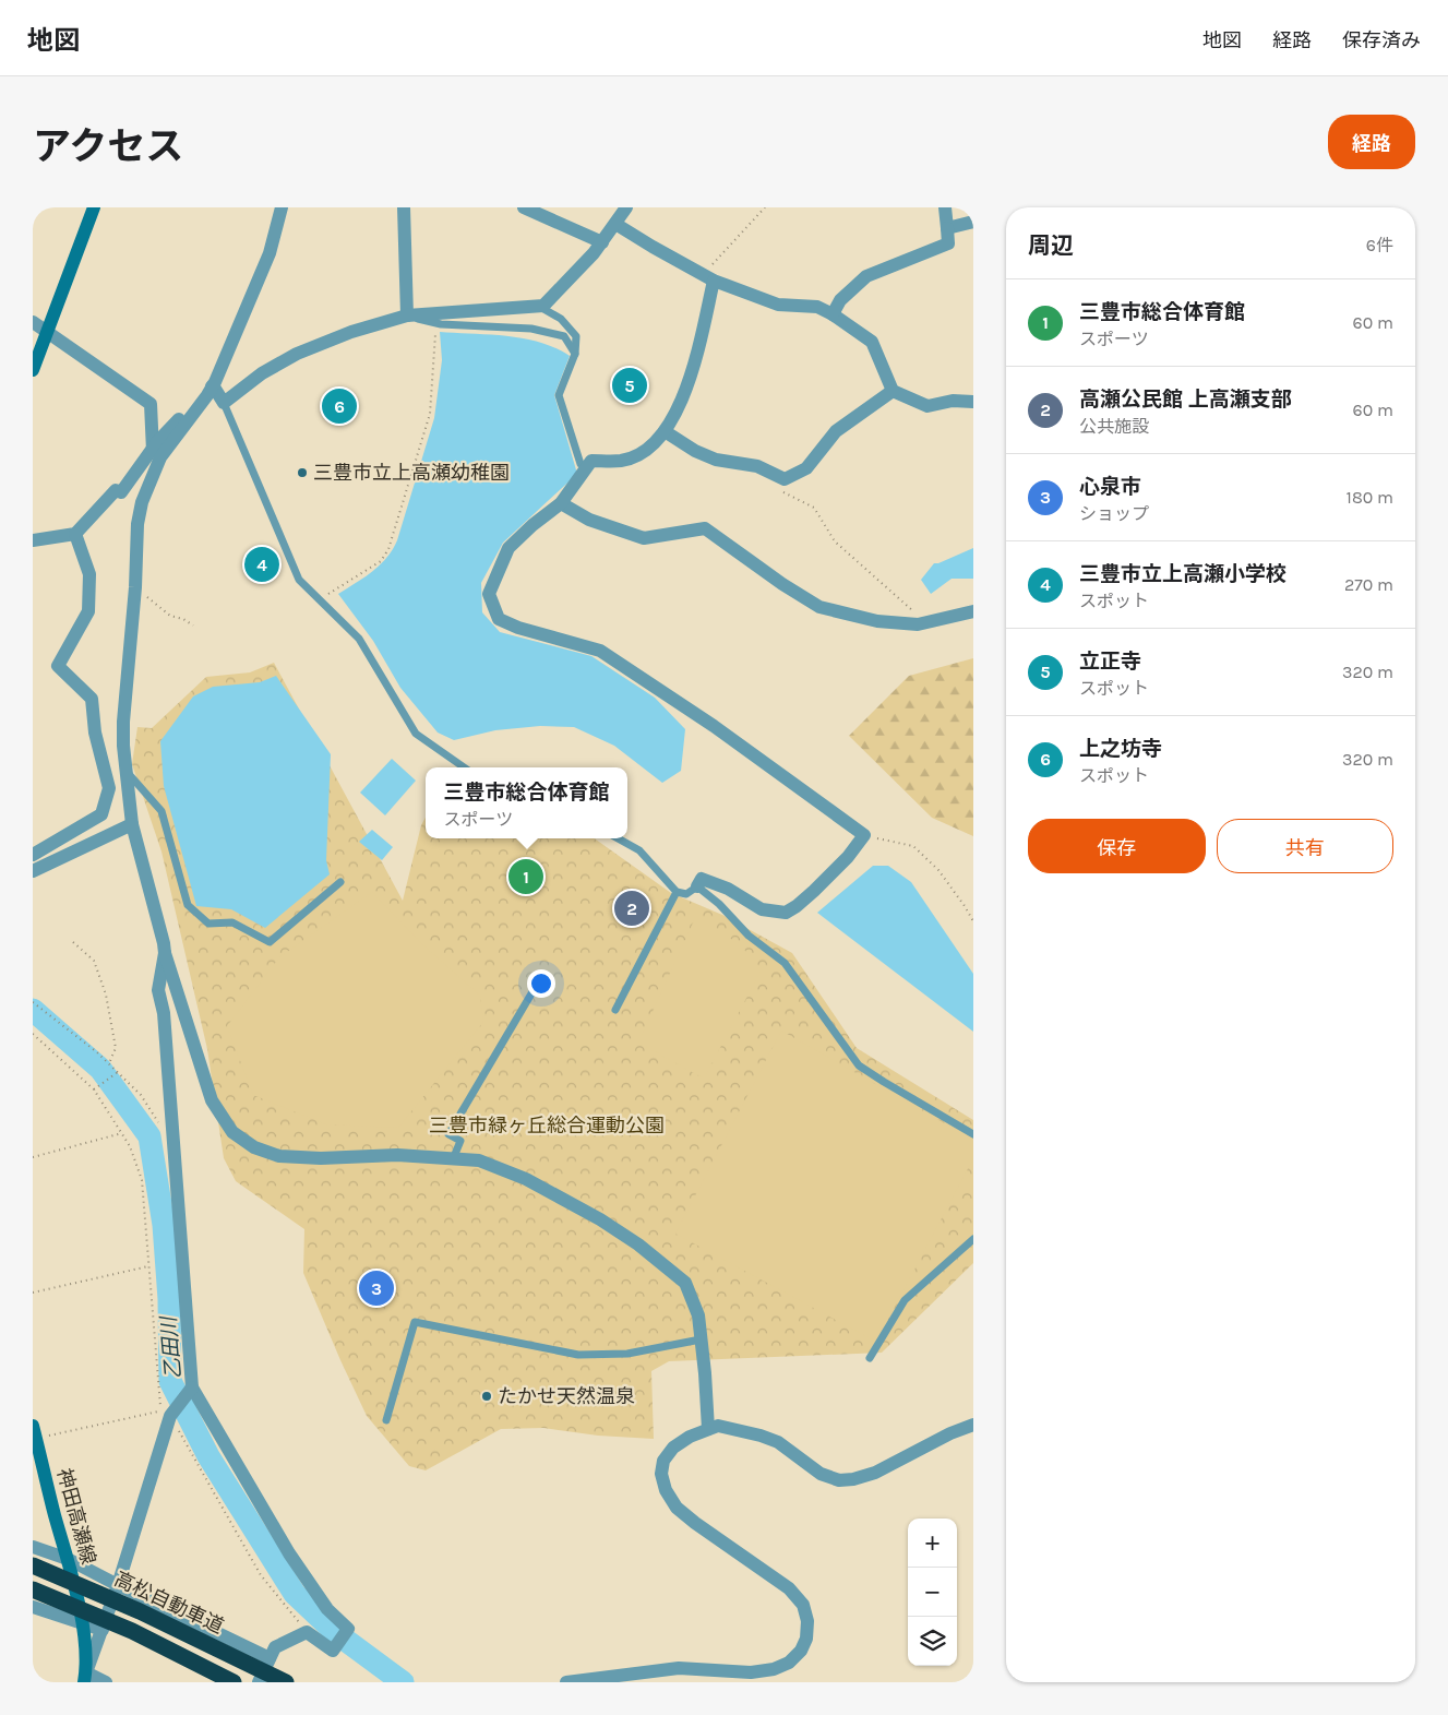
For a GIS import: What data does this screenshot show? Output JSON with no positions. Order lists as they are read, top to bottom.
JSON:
{
  "streets": {
    "highway": ["高松自動車道"],
    "main road": ["神田高瀬線"]
  },
  "water": ["乙田川"],
  "parks": ["三豊市緑ヶ丘総合運動公園"],
  "places": ["三豊市立上高瀬幼稚園", "たかせ天然温泉"],
  "page": {
    "header": "地図",
    "nav": ["地図", "経路", "保存済み"],
    "title": "アクセス",
    "buttons": [
      "経路",
      ["保存", "共有"]
    ],
    "heading": ["周辺", "6件"],
    "list": [
      {
        "mark": "1",
        "name": "三豊市総合体育館",
        "note": "スポーツ",
        "value": "60 m"
      },
      {
        "mark": "2",
        "name": "高瀬公民館 上高瀬支部",
        "note": "公共施設",
        "value": "60 m"
      },
      {
        "mark": "3",
        "name": "心泉市",
        "note": "ショップ",
        "value": "180 m"
      },
      {
        "mark": "4",
        "name": "三豊市立上高瀬小学校",
        "note": "スポット",
        "value": "270 m"
      },
      {
        "mark": "5",
        "name": "立正寺",
        "note": "スポット",
        "value": "320 m"
      },
      {
        "mark": "6",
        "name": "上之坊寺",
        "note": "スポット",
        "value": "320 m"
      }
    ],
    "pins": [
      "5",
      "6",
      "4",
      "1",
      "2",
      "3"
    ],
    "popup": ["三豊市総合体育館", "スポーツ"],
    "map_buttons": ["+", "−"]
  }
}
